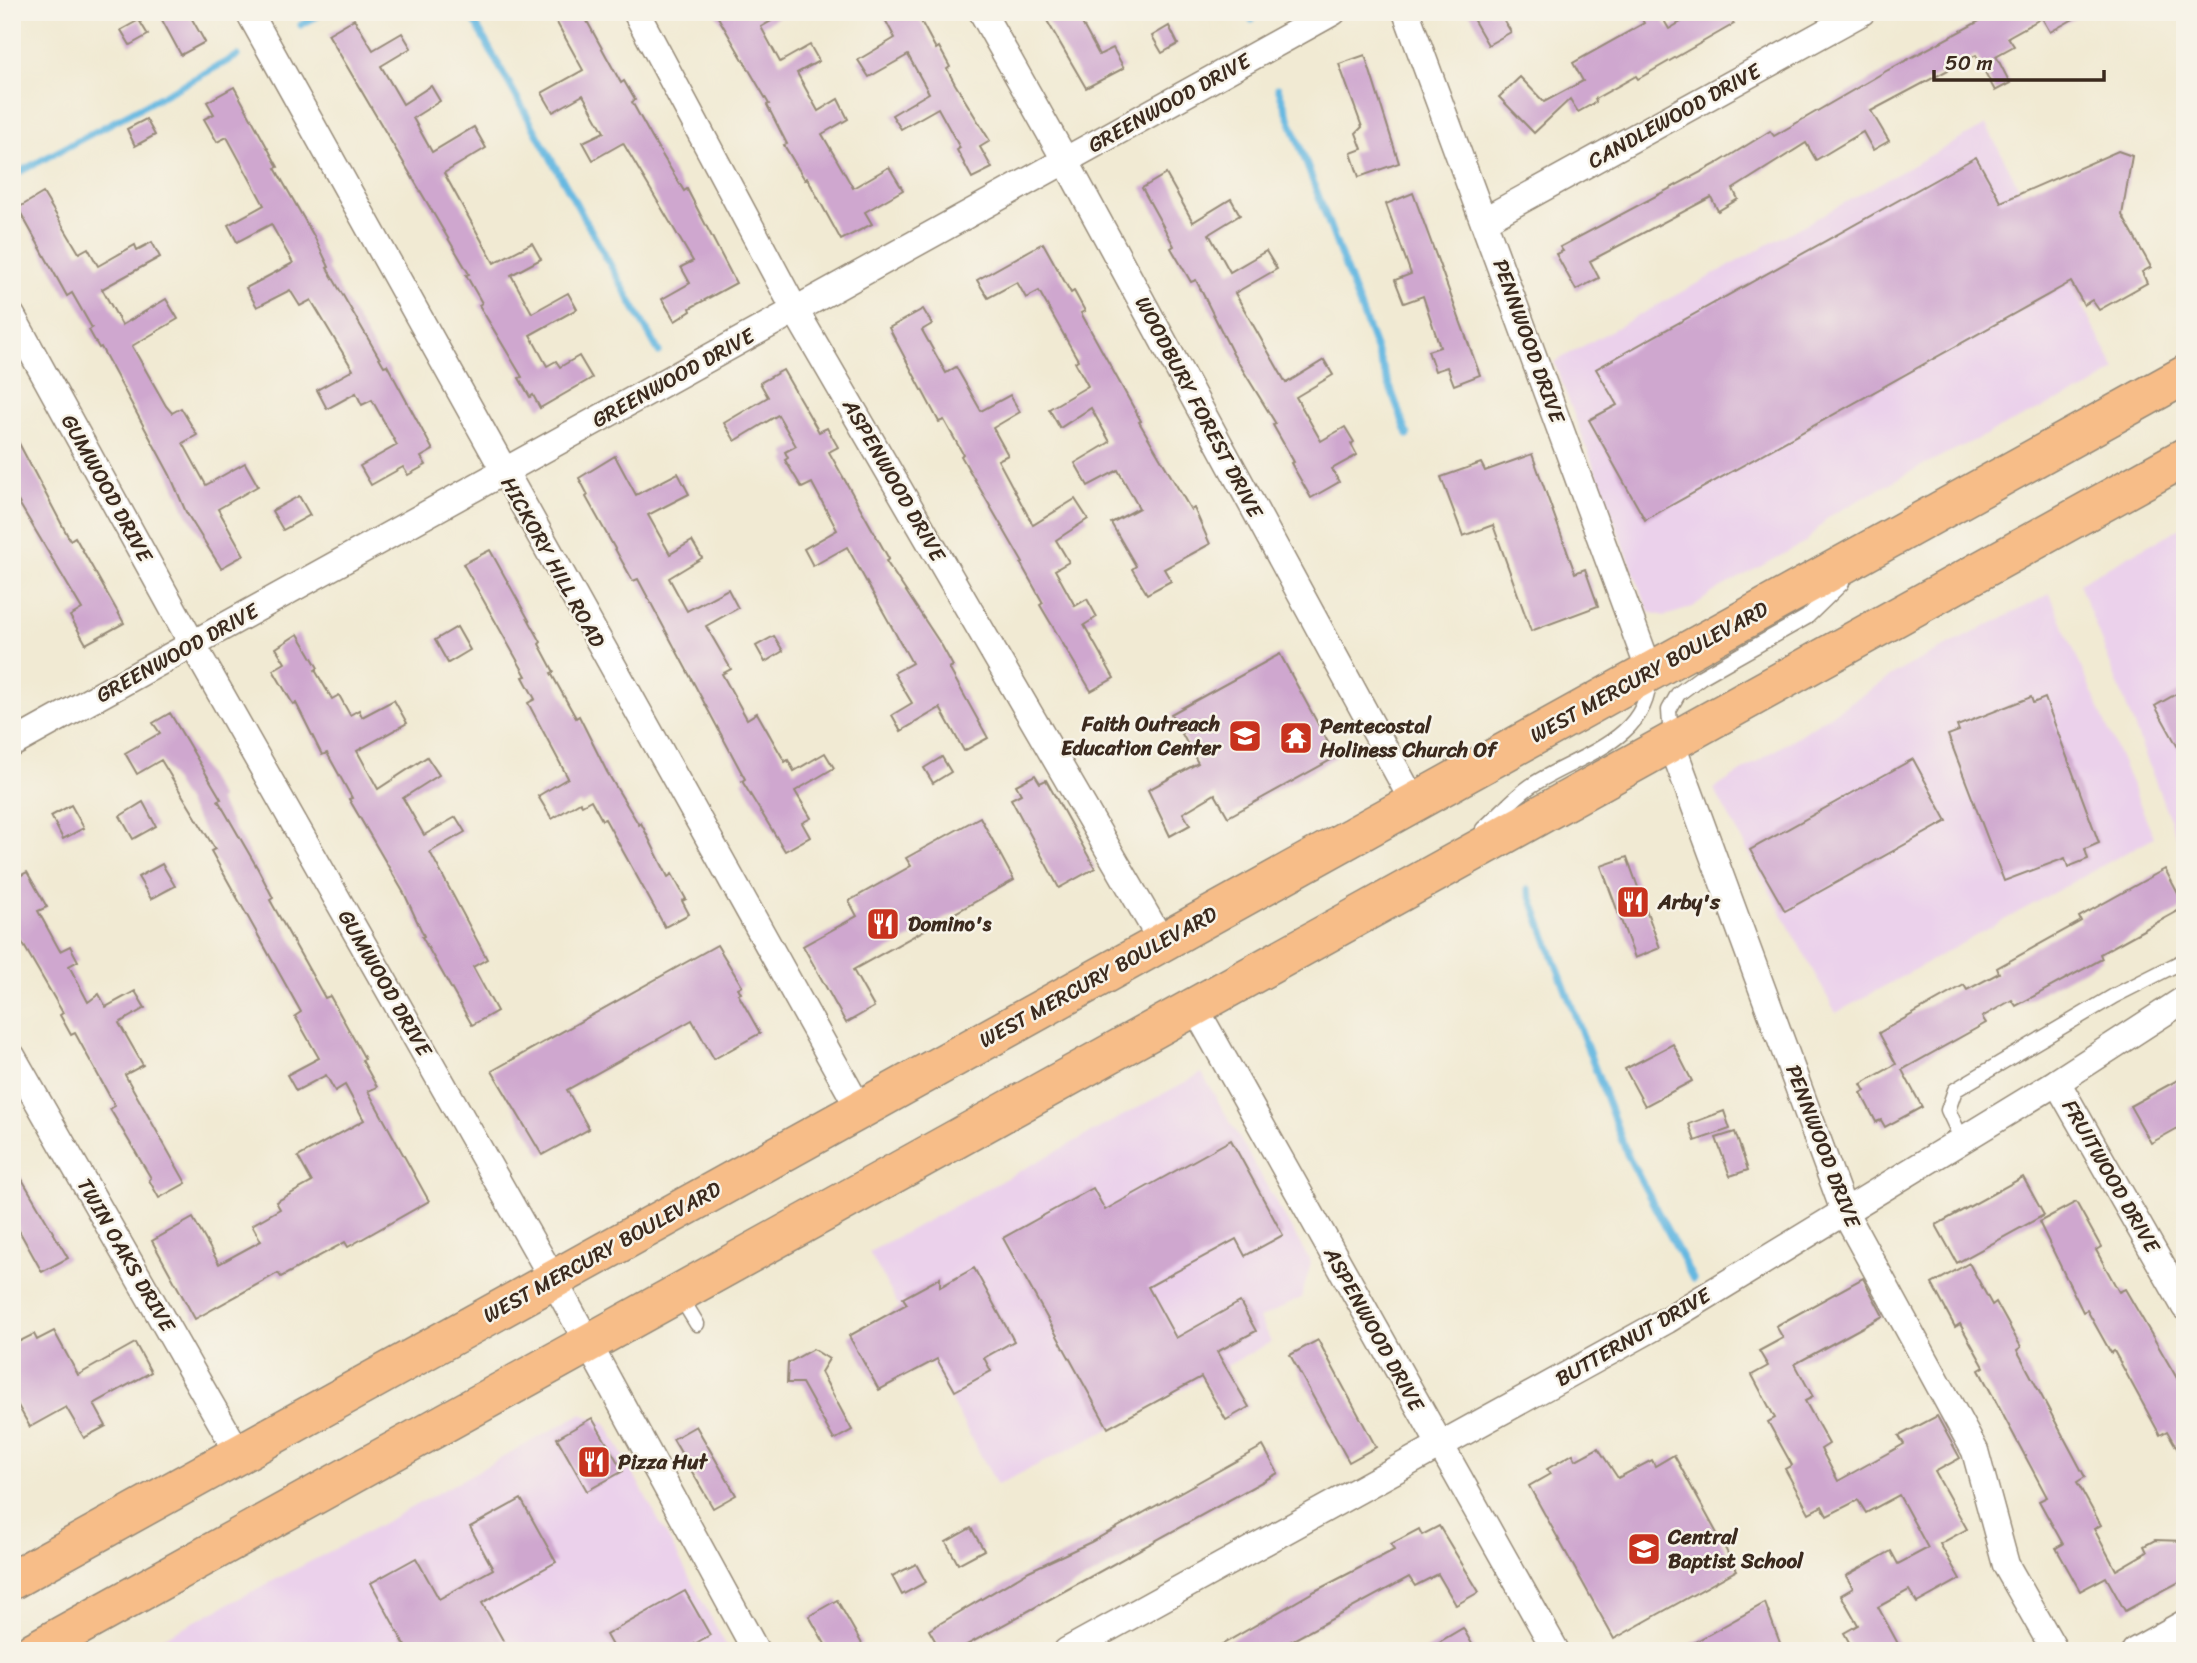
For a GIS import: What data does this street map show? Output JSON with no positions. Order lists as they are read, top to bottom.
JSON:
{
  "streets": {
    "highway": ["WEST MERCURY BOULEVARD"],
    "street": [
      "GREENWOOD DRIVE",
      "CANDLEWOOD DRIVE",
      "PENNWOOD DRIVE",
      "WOODBURY FOREST DRIVE",
      "ASPENWOOD DRIVE",
      "GUMWOOD DRIVE",
      "HICKORY HILL ROAD",
      "FRUITWOOD DRIVE",
      "TWIN OAKS DRIVE",
      "BUTTERNUT DRIVE"
    ]
  },
  "crossings": [
    ["GREENWOOD DRIVE", "WOODBURY FOREST DRIVE"],
    ["GREENWOOD DRIVE", "ASPENWOOD DRIVE"],
    ["GREENWOOD DRIVE", "GUMWOOD DRIVE"],
    ["GREENWOOD DRIVE", "HICKORY HILL ROAD"],
    ["CANDLEWOOD DRIVE", "PENNWOOD DRIVE"],
    ["PENNWOOD DRIVE", "WEST MERCURY BOULEVARD"],
    ["PENNWOOD DRIVE", "BUTTERNUT DRIVE"],
    ["WOODBURY FOREST DRIVE", "WEST MERCURY BOULEVARD"],
    ["ASPENWOOD DRIVE", "WEST MERCURY BOULEVARD"],
    ["ASPENWOOD DRIVE", "BUTTERNUT DRIVE"],
    ["GUMWOOD DRIVE", "WEST MERCURY BOULEVARD"],
    ["HICKORY HILL ROAD", "WEST MERCURY BOULEVARD"],
    ["WEST MERCURY BOULEVARD", "TWIN OAKS DRIVE"],
    ["FRUITWOOD DRIVE", "BUTTERNUT DRIVE"]
  ],
  "places": {
    "school or university": ["Faith Outreach Education Center", "Central Baptist School"],
    "temple": ["Pentecostal Holiness Church Of"],
    "restaurant": ["Arby's", "Domino's", "Pizza Hut"]
  },
  "scale_bar": "50 m"
}
